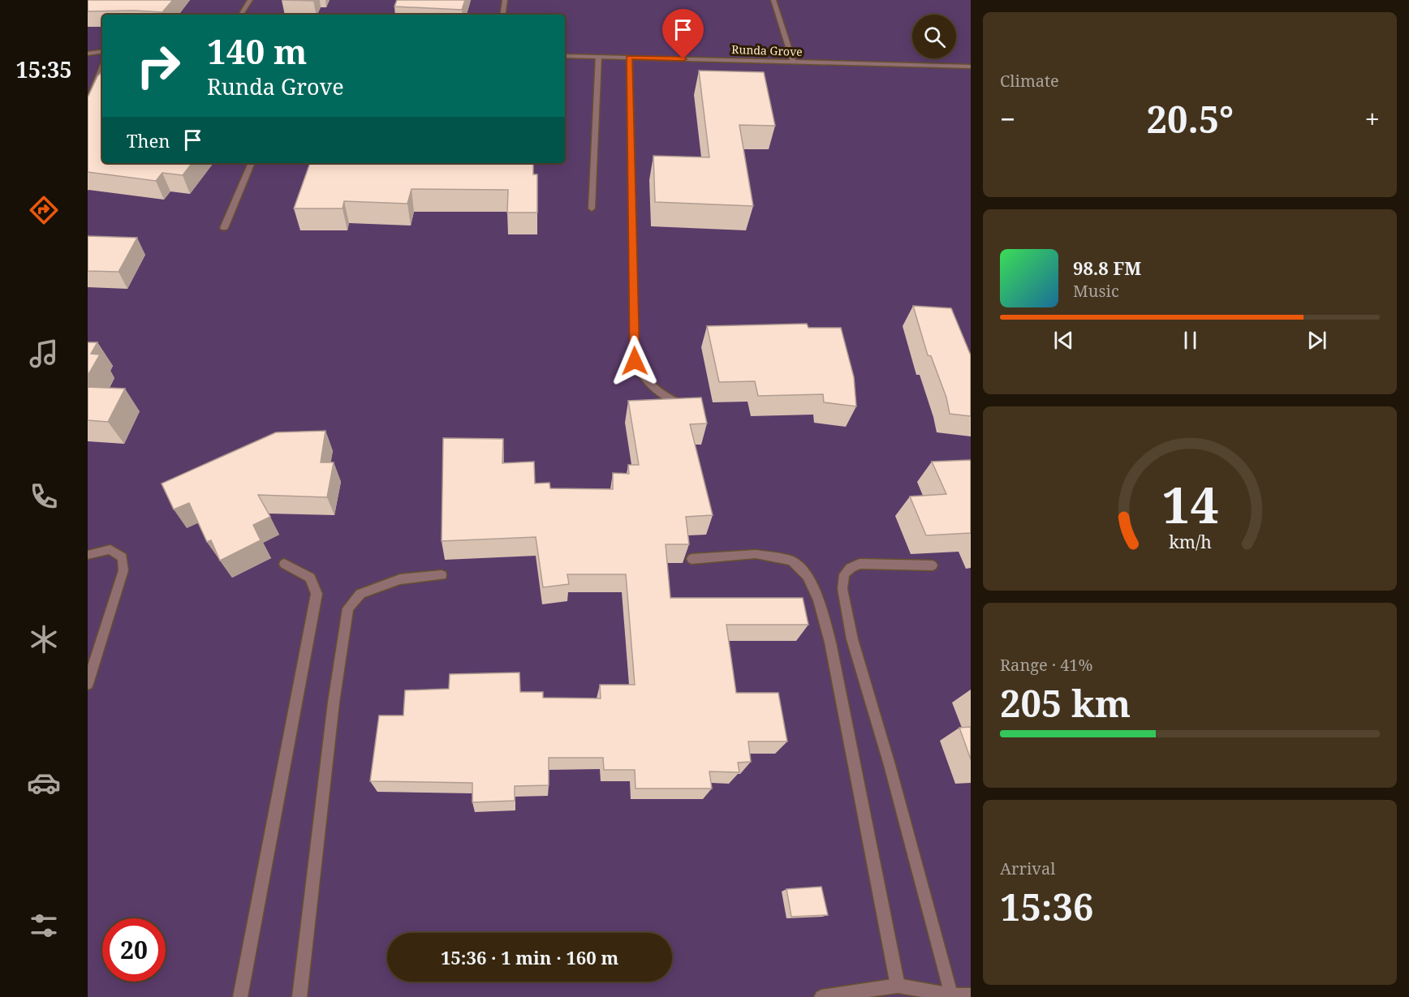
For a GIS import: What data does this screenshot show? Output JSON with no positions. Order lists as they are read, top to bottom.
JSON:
{
  "streets": {
    "street": ["Runda Grove"]
  },
  "page": {
    "tabs": "15:35",
    "tile": [
      "Climate",
      ["Range · 41%", "205 km"],
      ["Arrival", "15:36"]
    ],
    "turn": ["140 m", "Runda Grove"],
    "heat": ["−", "20.5°", "+"],
    "then": "Then",
    "song": ["98.8 FM", "Music"],
    "limit": "20",
    "trip": "15:36 · 1 min · 160 m",
    "gauge": ["14", "km/h"]
  }
}
